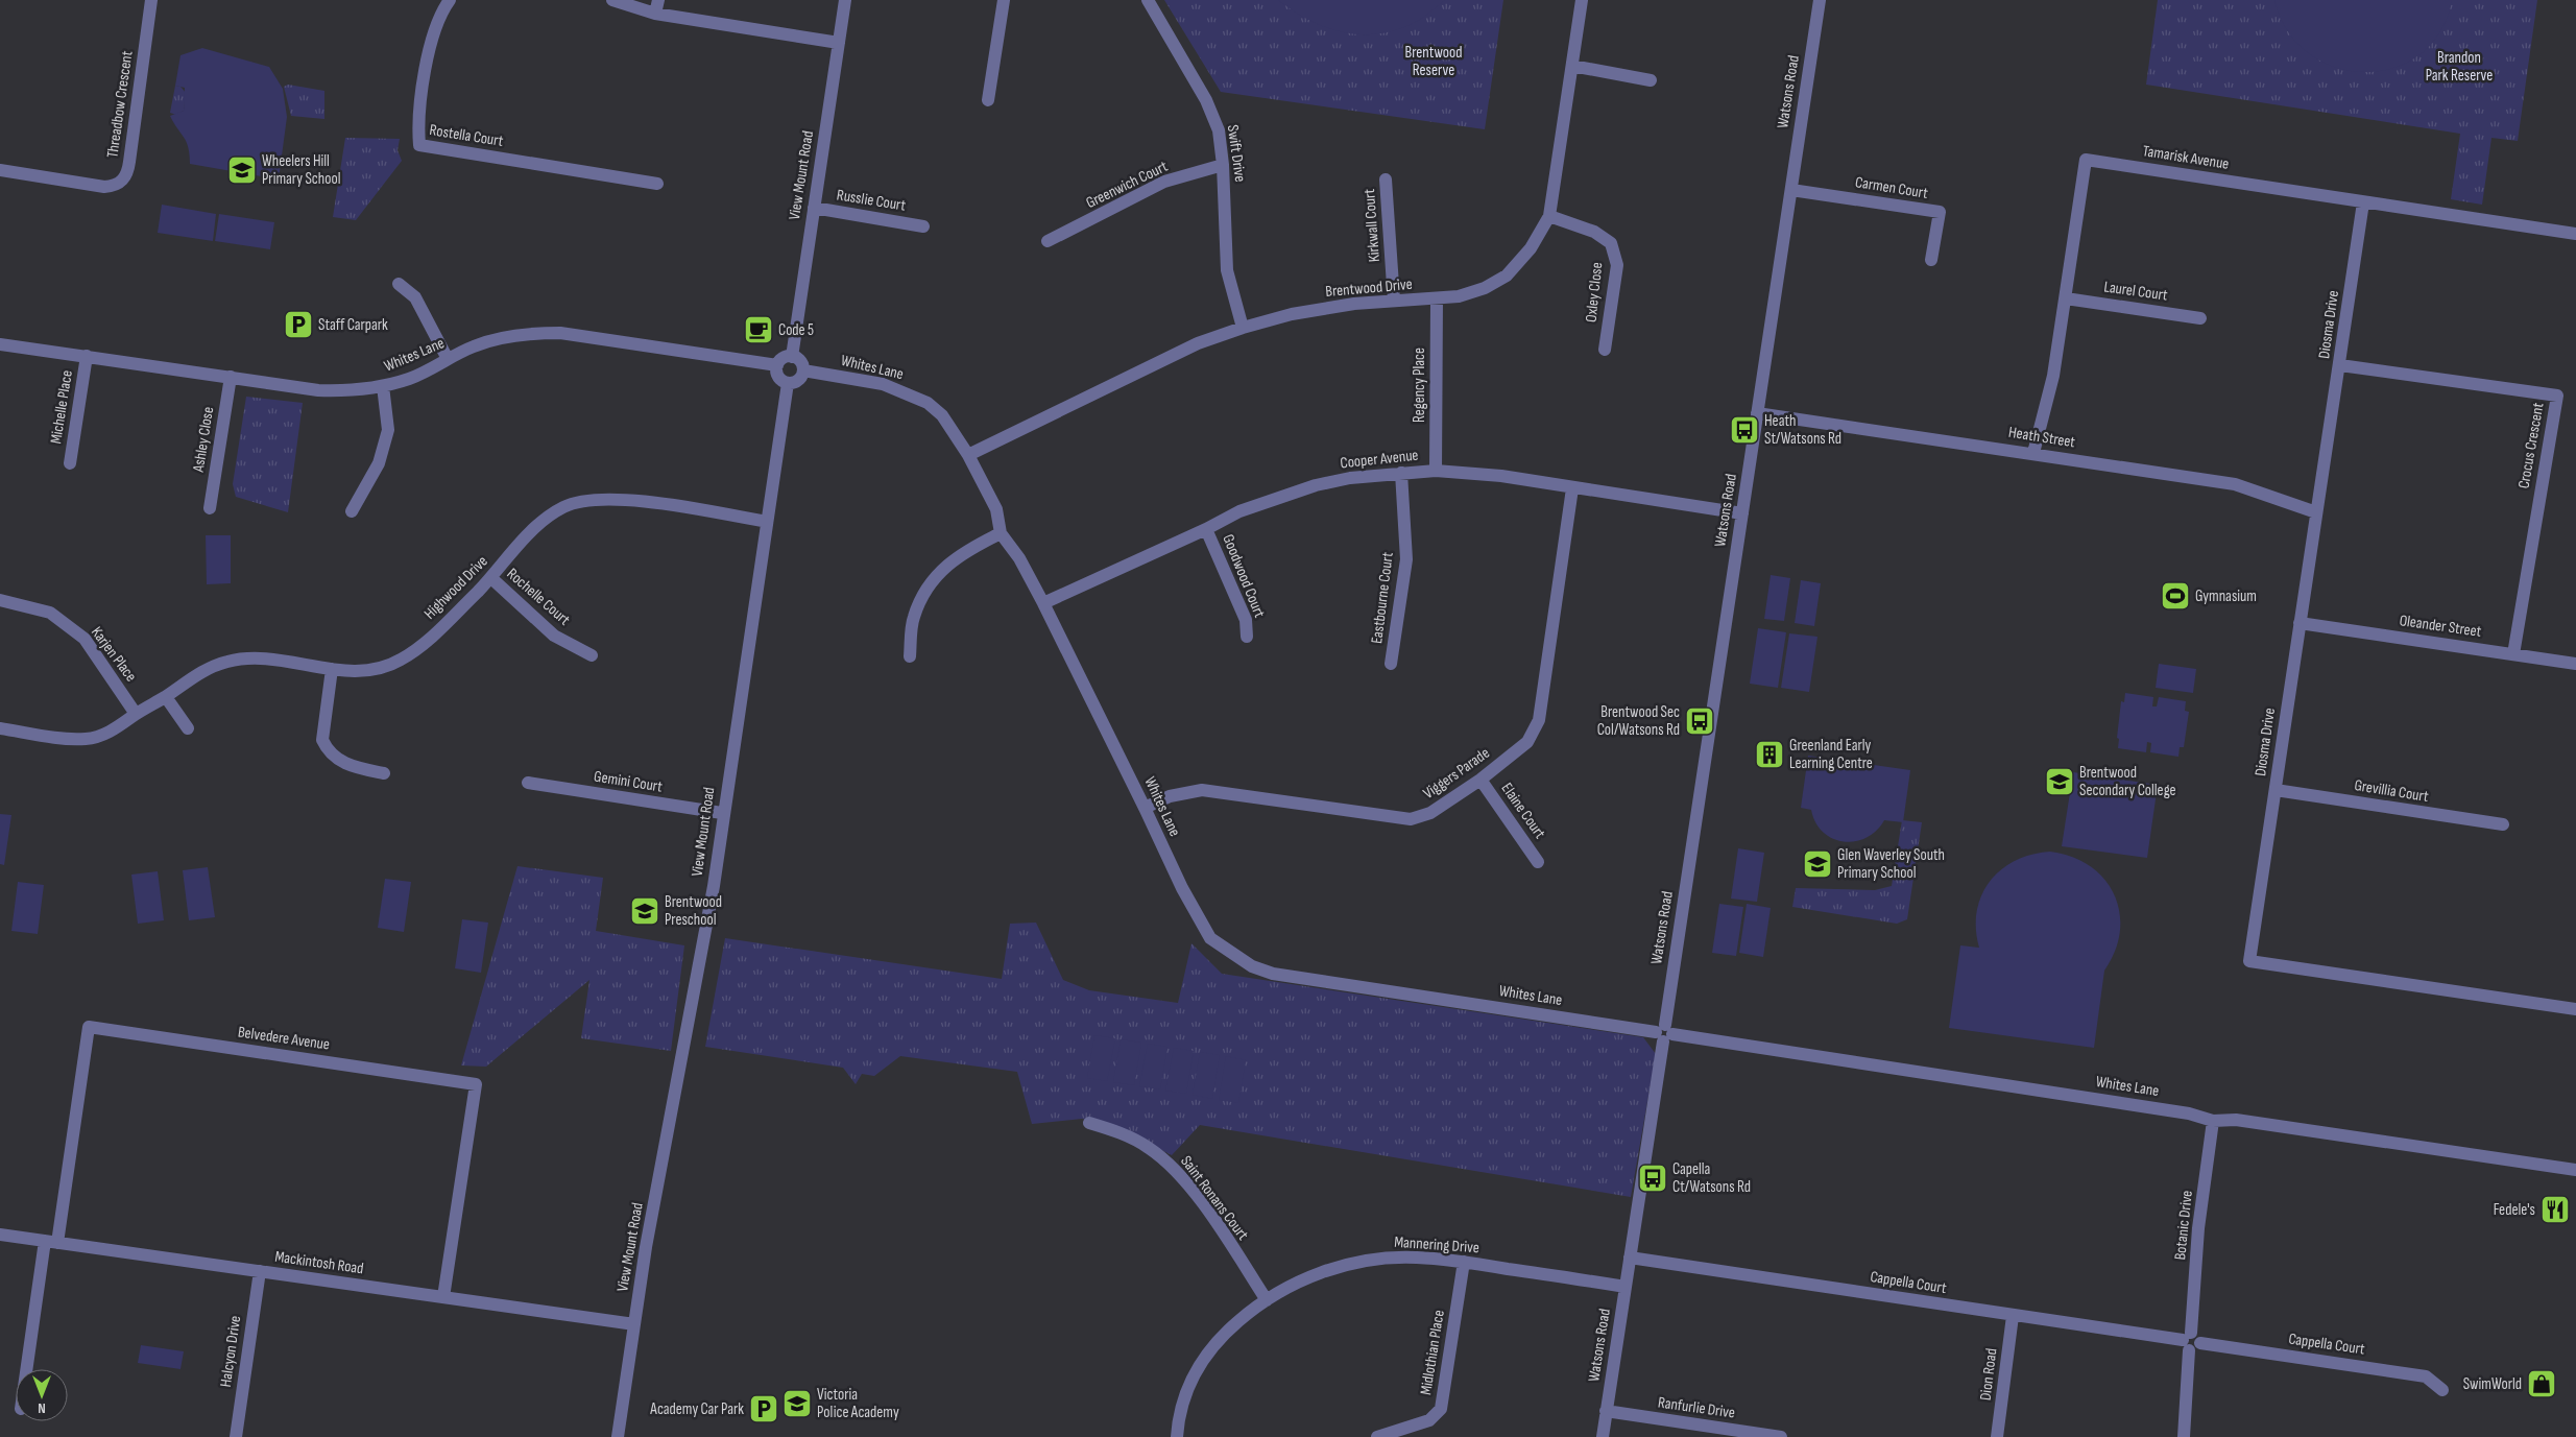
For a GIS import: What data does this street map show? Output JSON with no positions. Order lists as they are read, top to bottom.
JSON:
{
  "streets": {
    "street": [
      "Watsons Road",
      "Threadbow Crescent",
      "Rostella Court",
      "Swift Drive",
      "Tamarisk Avenue",
      "View Mount Road",
      "Greenwich Court",
      "Carmen Court",
      "Russlie Court",
      "Kirkwall Court",
      "Brentwood Drive",
      "Laurel Court",
      "Oxley Close",
      "Diosma Drive",
      "Whites Lane",
      "Regency Place",
      "Michelle Place",
      "Heath Street",
      "Ashley Close",
      "Crocus Crescent",
      "Cooper Avenue",
      "Goodwood Court",
      "Highwood Drive",
      "Rochelle Court",
      "Eastbourne Court",
      "Oleander Street",
      "Karjen Place",
      "Viggers Parade",
      "Gemini Court",
      "Grevillia Court",
      "Elaine Court",
      "Belvedere Avenue",
      "Saint Ronans Court",
      "Botanic Drive",
      "Mannering Drive",
      "Mackintosh Road",
      "Cappella Court",
      "Halcyon Drive",
      "Midlothian Place",
      "Dion Road",
      "Ranfurlie Drive"
    ]
  },
  "crossings": [
    ["Watsons Road", "Carmen Court"],
    ["Watsons Road", "Whites Lane"],
    ["Watsons Road", "Heath Street"],
    ["Watsons Road", "Cooper Avenue"],
    ["Watsons Road", "Mannering Drive"],
    ["Watsons Road", "Cappella Court"],
    ["Watsons Road", "Ranfurlie Drive"],
    ["Swift Drive", "Greenwich Court"],
    ["Swift Drive", "Brentwood Drive"],
    ["Tamarisk Avenue", "Laurel Court"],
    ["Tamarisk Avenue", "Diosma Drive"],
    ["Tamarisk Avenue", "Heath Street"],
    ["View Mount Road", "Russlie Court"],
    ["View Mount Road", "Whites Lane"],
    ["View Mount Road", "Highwood Drive"],
    ["View Mount Road", "Gemini Court"],
    ["View Mount Road", "Mackintosh Road"],
    ["Kirkwall Court", "Brentwood Drive"],
    ["Brentwood Drive", "Oxley Close"],
    ["Brentwood Drive", "Whites Lane"],
    ["Brentwood Drive", "Regency Place"],
    ["Diosma Drive", "Heath Street"],
    ["Diosma Drive", "Crocus Crescent"],
    ["Diosma Drive", "Oleander Street"],
    ["Diosma Drive", "Grevillia Court"],
    ["Whites Lane", "Michelle Place"],
    ["Whites Lane", "Ashley Close"],
    ["Whites Lane", "Cooper Avenue"],
    ["Whites Lane", "Viggers Parade"],
    ["Whites Lane", "Botanic Drive"],
    ["Regency Place", "Cooper Avenue"],
    ["Crocus Crescent", "Oleander Street"],
    ["Cooper Avenue", "Goodwood Court"],
    ["Cooper Avenue", "Eastbourne Court"],
    ["Cooper Avenue", "Viggers Parade"],
    ["Highwood Drive", "Rochelle Court"],
    ["Highwood Drive", "Karjen Place"],
    ["Viggers Parade", "Elaine Court"],
    ["Belvedere Avenue", "Mackintosh Road"],
    ["Saint Ronans Court", "Mannering Drive"],
    ["Botanic Drive", "Cappella Court"],
    ["Mannering Drive", "Midlothian Place"],
    ["Mackintosh Road", "Halcyon Drive"],
    ["Cappella Court", "Dion Road"]
  ],
  "parks": ["Brentwood Reserve", "Brandon Park Reserve"],
  "places": {
    "school or university": [
      "Wheelers Hill Primary School",
      "Brentwood Secondary College",
      "Glen Waverley South Primary School",
      "Brentwood Preschool",
      "Victoria Police Academy"
    ],
    "parking": ["Staff Carpark", "Academy Car Park"],
    "cafe": ["Code 5"],
    "bus stop": ["Heath St/Watsons Rd", "Brentwood Sec Col/Watsons Rd", "Capella Ct/Watsons Rd"],
    "sports": ["Gymnasium"],
    "building": ["Greenland Early Learning Centre"],
    "restaurant": ["Fedele's"],
    "shop": ["SwimWorld"]
  },
  "north": "bottom"
}
